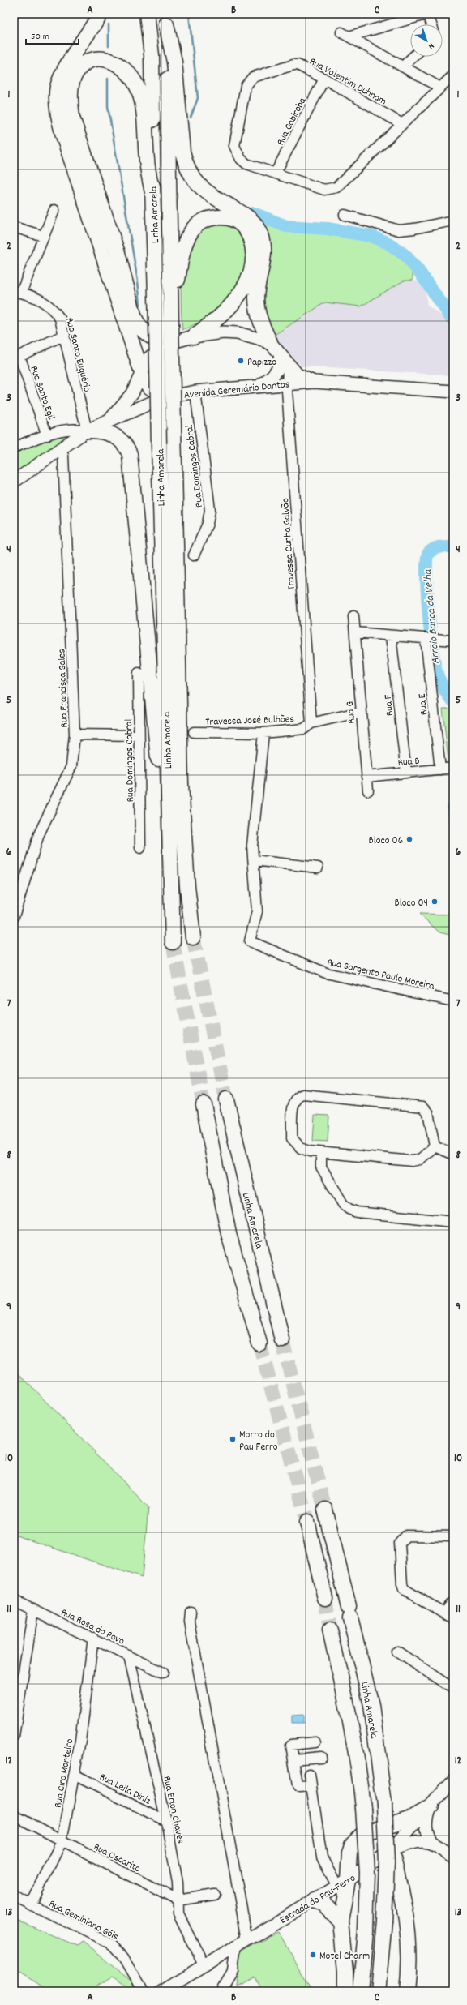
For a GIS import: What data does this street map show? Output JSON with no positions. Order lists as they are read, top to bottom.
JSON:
{
  "streets": {
    "highway": ["Linha Amarela"],
    "main road": ["Avenida Geremário Dantas", "Estrada do Pau-Ferro"],
    "street": [
      "Rua Valentim Duhnam",
      "Rua Gabiroba",
      "Rua Santo Euquério",
      "Rua Santo Egil",
      "Rua Domingos Cabral",
      "Travessa Cunha Galvão",
      "Rua Francisca Sales",
      "Rua E",
      "Rua F",
      "Rua G",
      "Travessa José Bulhões",
      "Rua B",
      "Rua Sargento Paulo Moreira",
      "Rua Rosa do Povo",
      "Rua Ciro Monteiro",
      "Rua Leila Diniz",
      "Rua Erlon Chaves",
      "Rua Oscarito",
      "Rua Geminiano Góis"
    ]
  },
  "crossings": [
    ["Rua Valentim Duhnam", "Rua Gabiroba"],
    ["Rua Santo Euquério", "Avenida Geremário Dantas"],
    ["Avenida Geremário Dantas", "Rua Domingos Cabral"],
    ["Avenida Geremário Dantas", "Travessa Cunha Galvão"],
    ["Avenida Geremário Dantas", "Rua Francisca Sales"],
    ["Travessa Cunha Galvão", "Travessa José Bulhões"],
    ["Rua E", "Rua B"],
    ["Rua F", "Rua B"],
    ["Rua G", "Travessa José Bulhões"],
    ["Rua G", "Rua B"],
    ["Rua Rosa do Povo", "Rua Ciro Monteiro"],
    ["Rua Rosa do Povo", "Rua Erlon Chaves"],
    ["Rua Ciro Monteiro", "Rua Leila Diniz"],
    ["Rua Ciro Monteiro", "Rua Oscarito"],
    ["Rua Ciro Monteiro", "Rua Geminiano Góis"],
    ["Rua Leila Diniz", "Rua Erlon Chaves"],
    ["Rua Erlon Chaves", "Rua Oscarito"],
    ["Rua Erlon Chaves", "Estrada do Pau-Ferro"]
  ],
  "water": ["Arroio Banca da Velha"],
  "places": [
    "Papizzo",
    "Bloco 06",
    "Bloco 04",
    "Morro do Pau Ferro",
    "Motel Charm"
  ],
  "scale_bar": "50 m",
  "north": "bottom right",
  "grid": {
    "columns": ["A", "B", "C"],
    "rows": [
      "1",
      "2",
      "3",
      "4",
      "5",
      "6",
      "7",
      "8",
      "9",
      "10",
      "11",
      "12",
      "13"
    ]
  }
}
